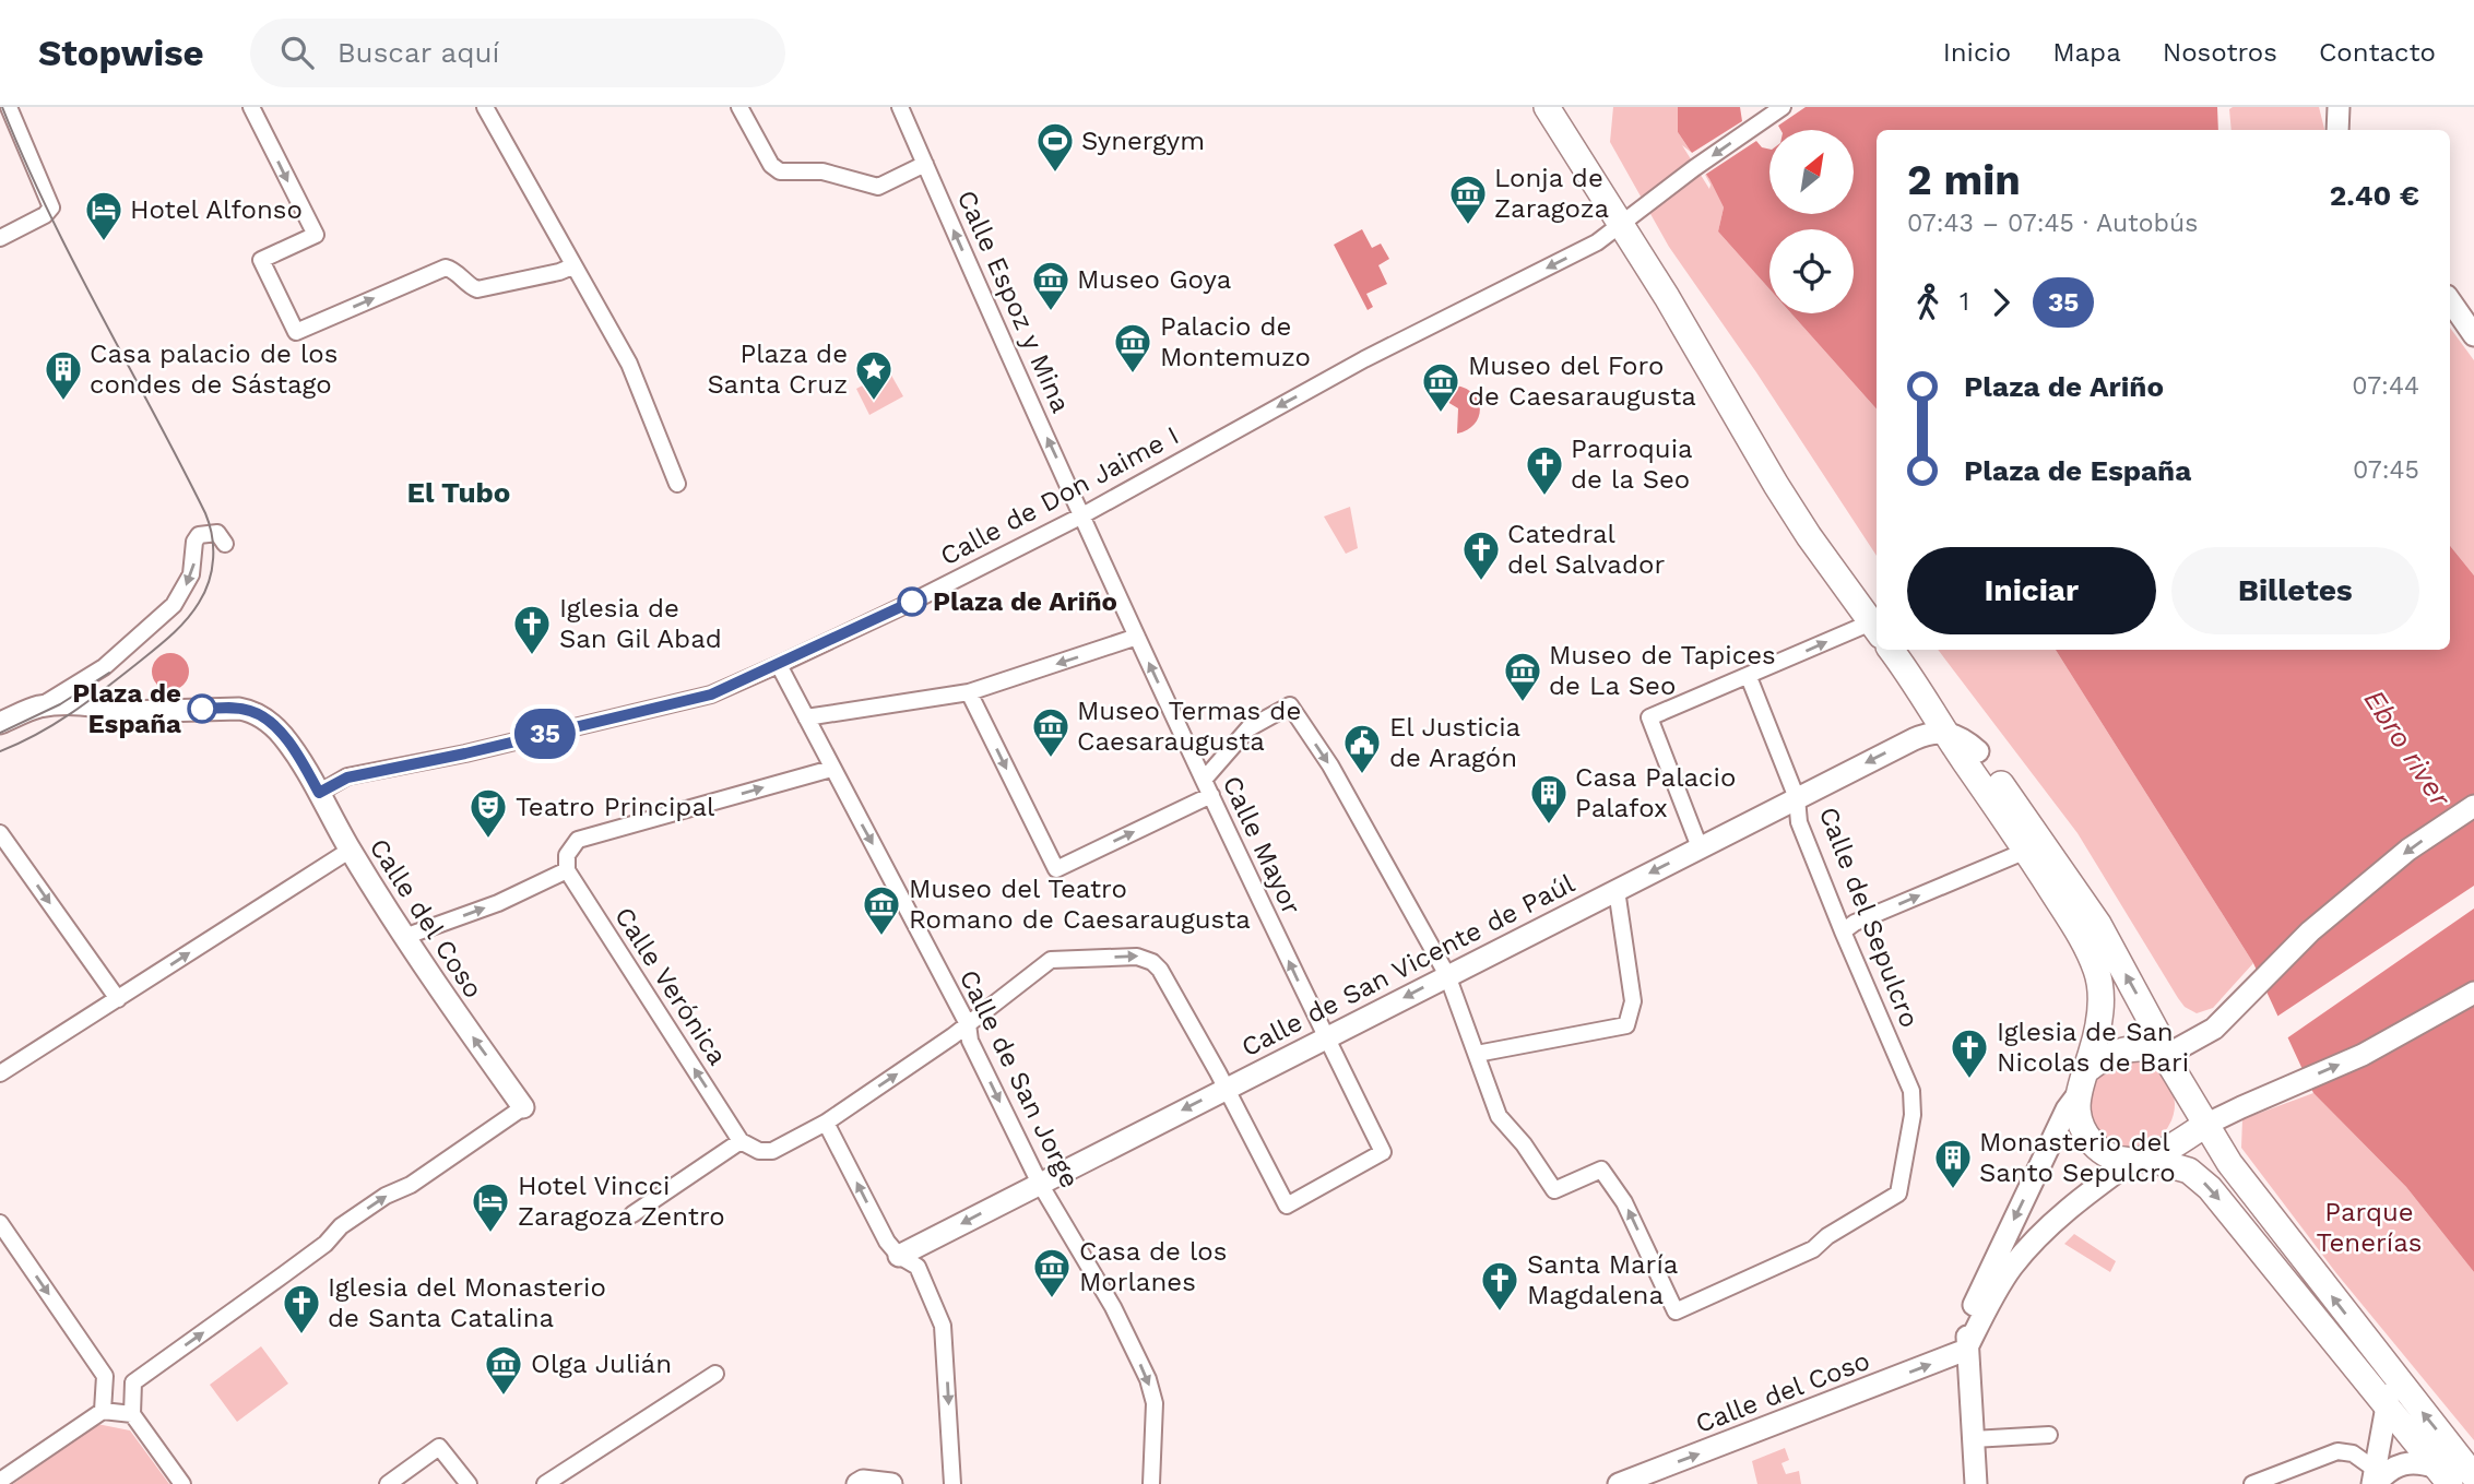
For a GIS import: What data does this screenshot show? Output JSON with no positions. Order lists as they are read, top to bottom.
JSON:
{
  "streets": {
    "street": [
      "Calle Espoz y Mina",
      "Calle de Don Jaime I",
      "Calle Mayor",
      "Calle del Sepulcro",
      "Calle del Coso",
      "Calle de San Vicente de Paúl",
      "Calle Verónica",
      "Calle de San Jorge"
    ]
  },
  "crossings": [
    ["Calle Espoz y Mina", "Calle de Don Jaime I"],
    ["Calle Espoz y Mina", "Calle Mayor"],
    ["Calle de Don Jaime I", "Calle Mayor"],
    ["Calle de Don Jaime I", "Calle del Coso"],
    ["Calle de Don Jaime I", "Calle de San Jorge"],
    ["Calle Mayor", "Calle de San Vicente de Paúl"],
    ["Calle del Sepulcro", "Calle de San Vicente de Paúl"],
    ["Calle de San Vicente de Paúl", "Calle de San Jorge"]
  ],
  "one_way": [
    "Calle Espoz y Mina",
    "Calle de Don Jaime I",
    "Calle Mayor",
    "Calle Verónica",
    "Calle de San Jorge"
  ],
  "districts": ["El Tubo"],
  "water": ["Ebro river"],
  "parks": ["Parque Tenerías"],
  "places": {
    "sports": ["Synergym"],
    "museum": [
      "Lonja de Zaragoza",
      "Museo Goya",
      "Palacio de Montemuzo",
      "Museo del Foro de Caesaraugusta",
      "Museo de Tapices de La Seo",
      "Museo Termas de Caesaraugusta",
      "Museo del Teatro Romano de Caesaraugusta",
      "Casa de los Morlanes",
      "Olga Julián"
    ],
    "hotel": ["Hotel Alfonso", "Hotel Vincci Zaragoza Zentro"],
    "building": ["Casa palacio de los condes de Sástago", "Casa Palacio Palafox", "Monasterio del Santo Sepulcro"],
    "place": ["Plaza de Santa Cruz"],
    "church": [
      "Parroquia de la Seo",
      "Catedral del Salvador",
      "Iglesia de San Gil Abad",
      "Iglesia de San Nicolas de Bari",
      "Santa María Magdalena",
      "Iglesia del Monasterio de Santa Catalina"
    ],
    "other": ["Plaza de Ariño", "Plaza de España"],
    "public building": ["El Justicia de Aragón"],
    "theatre": ["Teatro Principal"]
  },
  "lines": ["bus line 35"],
  "north": "top right",
  "page": {
    "header": "Stopwise",
    "search": "Buscar aquí",
    "nav": [
      "Inicio",
      "Mapa",
      "Nosotros",
      "Contacto"
    ],
    "on_map": "35",
    "heading": ["2 min", "07:43 – 07:45 · Autobús", "2.40 €"],
    "legs": ["1", "35"],
    "list": [
      {
        "name": "Plaza de Ariño",
        "value": "07:44"
      },
      {
        "name": "Plaza de España",
        "value": "07:45"
      }
    ],
    "buttons": ["Iniciar", "Billetes"]
  }
}
